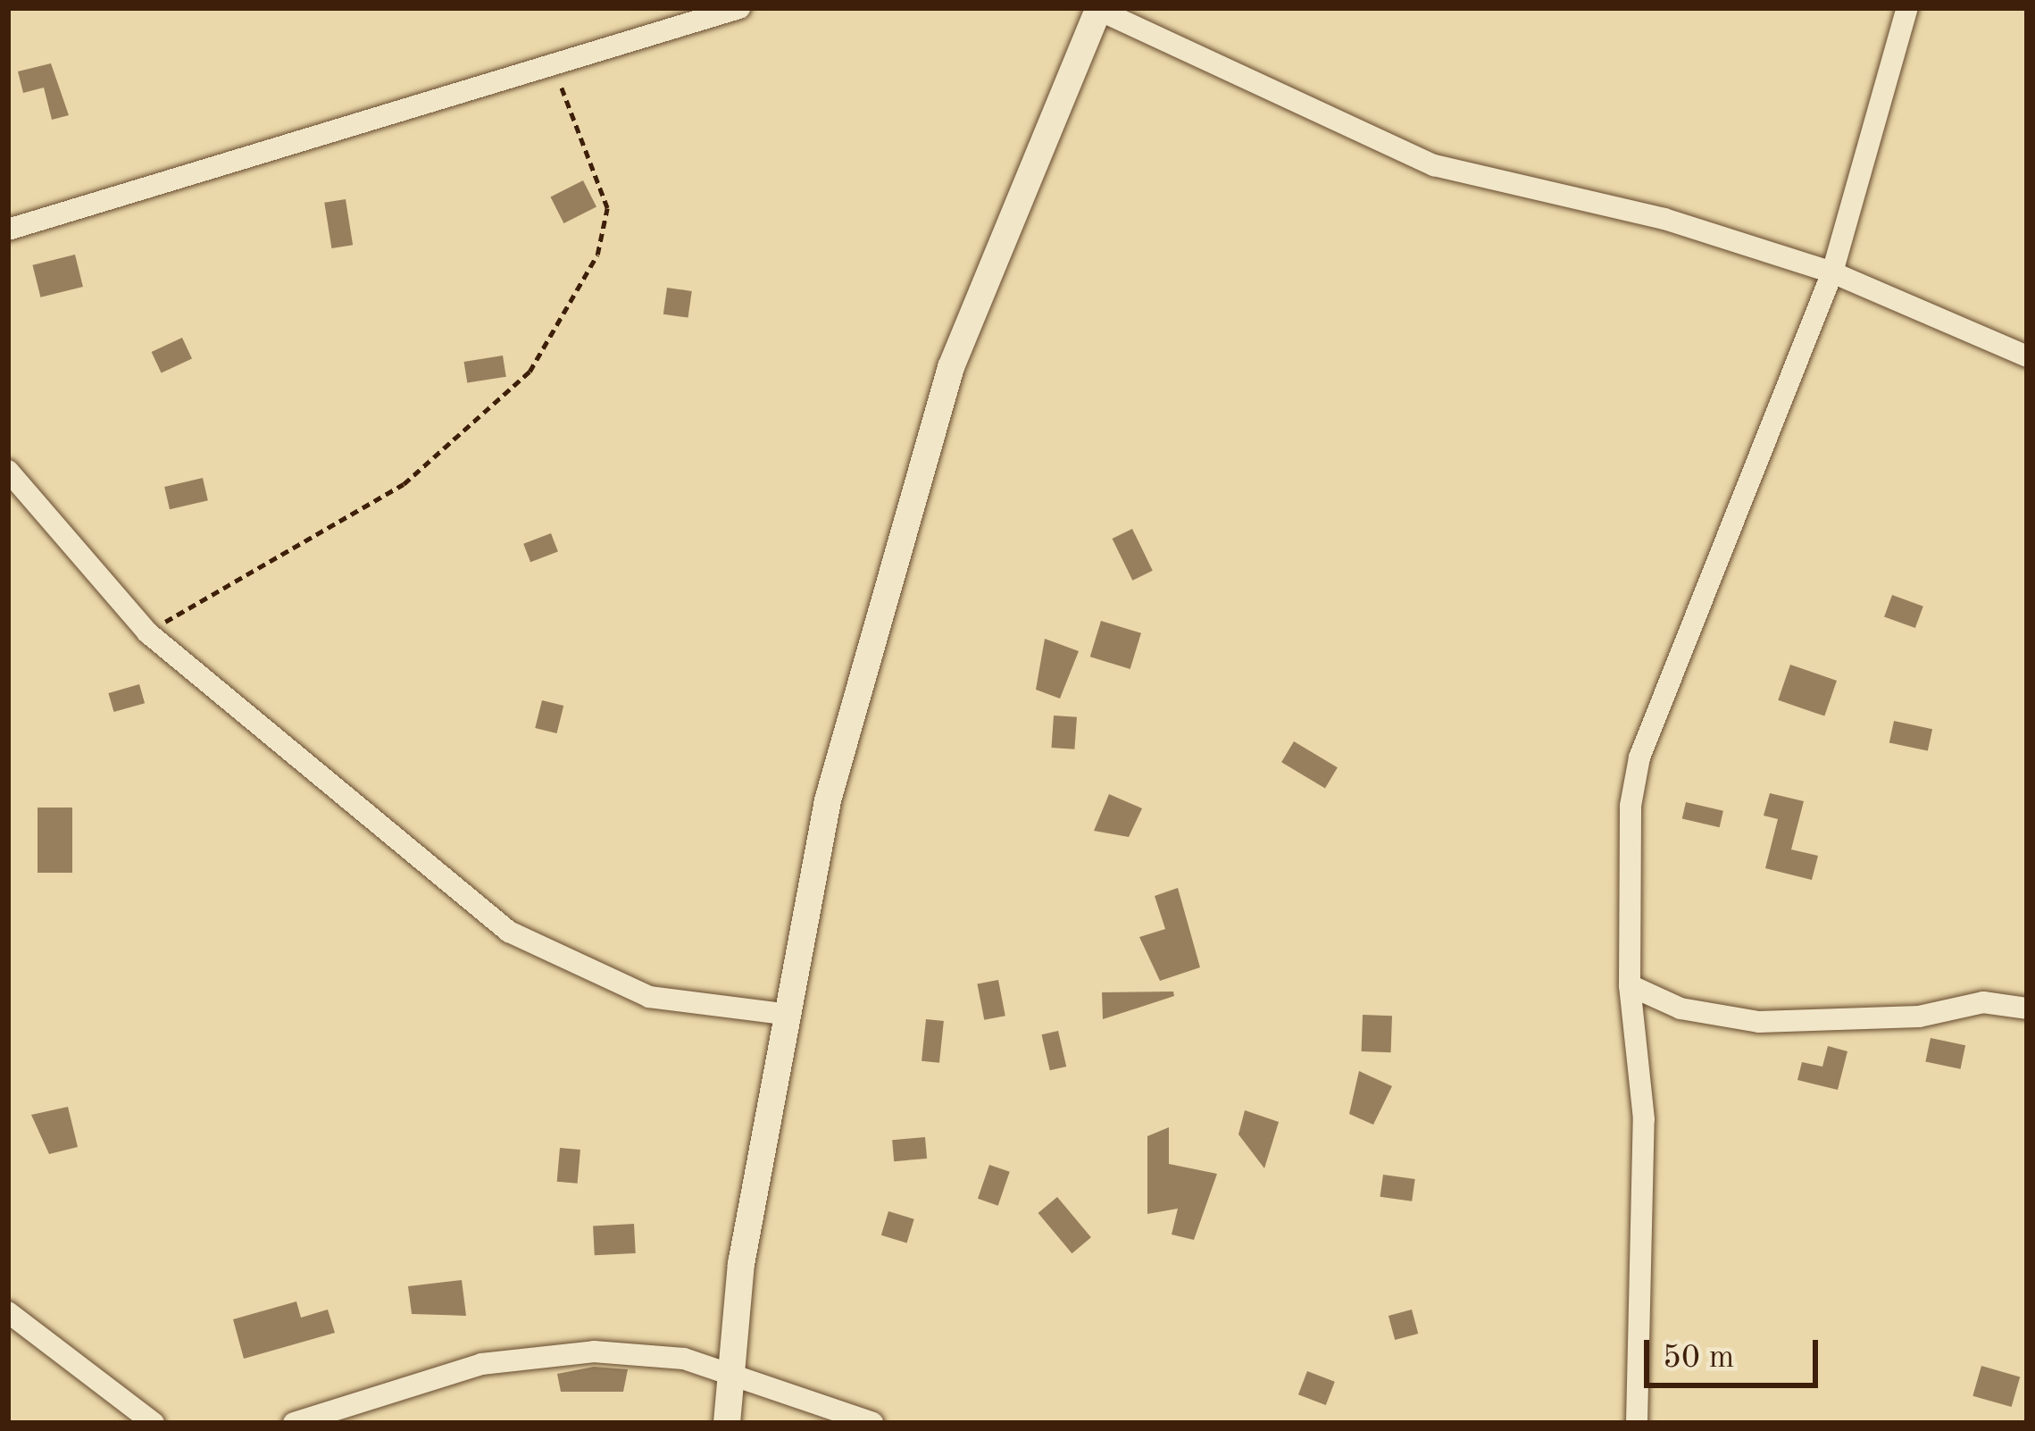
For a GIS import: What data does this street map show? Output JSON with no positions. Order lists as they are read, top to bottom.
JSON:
{
  "scale_bar": "50 m"
}
